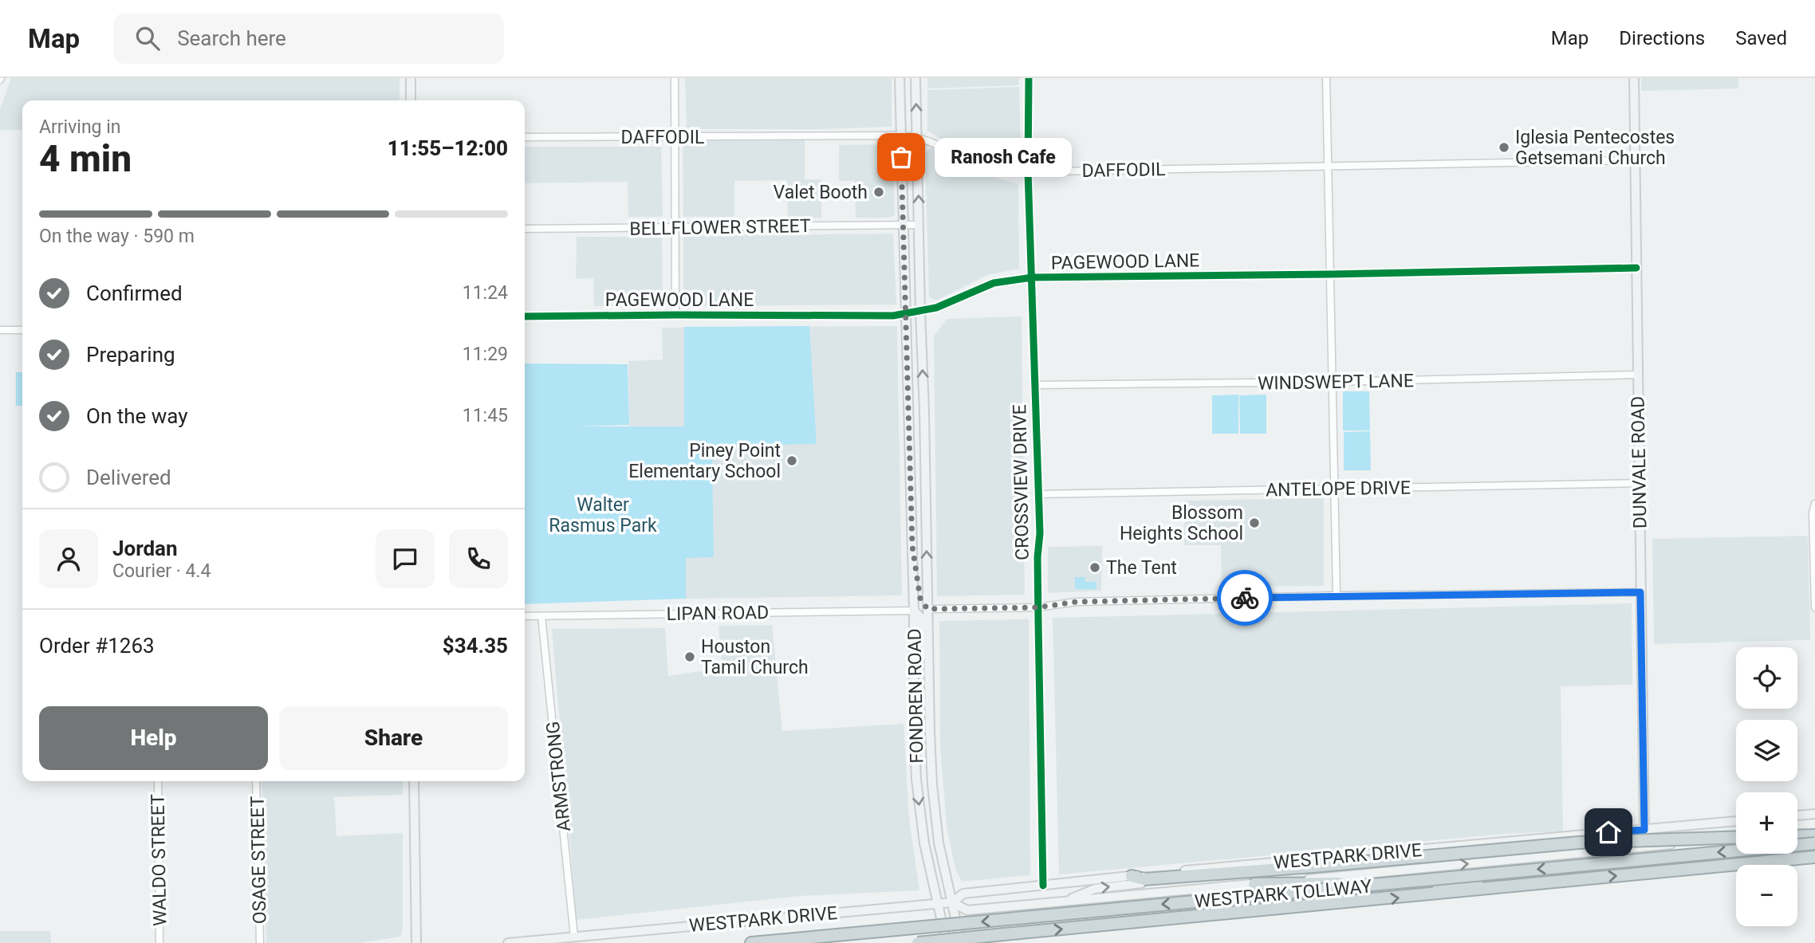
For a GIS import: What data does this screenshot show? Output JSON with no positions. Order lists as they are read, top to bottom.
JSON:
{
  "streets": {
    "highway": ["WESTPARK TOLLWAY"],
    "main road": ["DUNVALE ROAD", "FONDREN ROAD", "WESTPARK DRIVE"],
    "street": [
      "DAFFODIL",
      "BELLFLOWER STREET",
      "PAGEWOOD LANE",
      "WINDSWEPT LANE",
      "CROSSVIEW DRIVE",
      "ANTELOPE DRIVE",
      "LIPAN ROAD",
      "ARMSTRONG",
      "WALDO STREET",
      "OSAGE STREET"
    ]
  },
  "crossings": [
    ["DAFFODIL", "DUNVALE ROAD"],
    ["DAFFODIL", "CROSSVIEW DRIVE"],
    ["DAFFODIL", "FONDREN ROAD"],
    ["BELLFLOWER STREET", "FONDREN ROAD"],
    ["PAGEWOOD LANE", "DUNVALE ROAD"],
    ["PAGEWOOD LANE", "CROSSVIEW DRIVE"],
    ["PAGEWOOD LANE", "FONDREN ROAD"],
    ["WINDSWEPT LANE", "DUNVALE ROAD"],
    ["WINDSWEPT LANE", "CROSSVIEW DRIVE"],
    ["DUNVALE ROAD", "ANTELOPE DRIVE"],
    ["DUNVALE ROAD", "WESTPARK DRIVE"],
    ["CROSSVIEW DRIVE", "ANTELOPE DRIVE"],
    ["CROSSVIEW DRIVE", "WESTPARK DRIVE"],
    ["LIPAN ROAD", "FONDREN ROAD"],
    ["LIPAN ROAD", "ARMSTRONG"],
    ["FONDREN ROAD", "WESTPARK DRIVE"],
    ["ARMSTRONG", "WESTPARK DRIVE"]
  ],
  "parks": ["Walter Rasmus Park"],
  "places": [
    "Iglesia Pentecostes Getsemani Church",
    "Ranosh Cafe",
    "Valet Booth",
    "Piney Point Elementary School",
    "Blossom Heights School",
    "The Tent",
    "Houston Tamil Church"
  ],
  "page": {
    "header": "Map",
    "search": "Search here",
    "nav": ["Map", "Directions", "Saved"],
    "heading": ["4 min", "Arriving in", "11:55–12:00"],
    "panel": [
      "Jordan",
      "Courier · 4.4",
      "Order #1263",
      "$34.35"
    ],
    "bubble": "Ranosh Cafe",
    "bar": "On the way · 590 m",
    "list": [
      ["Confirmed", "11:24"],
      ["Preparing", "11:29"],
      ["On the way", "11:45"],
      "Delivered"
    ],
    "map_buttons": ["+", "−"],
    "buttons": ["Help", "Share"]
  }
}
